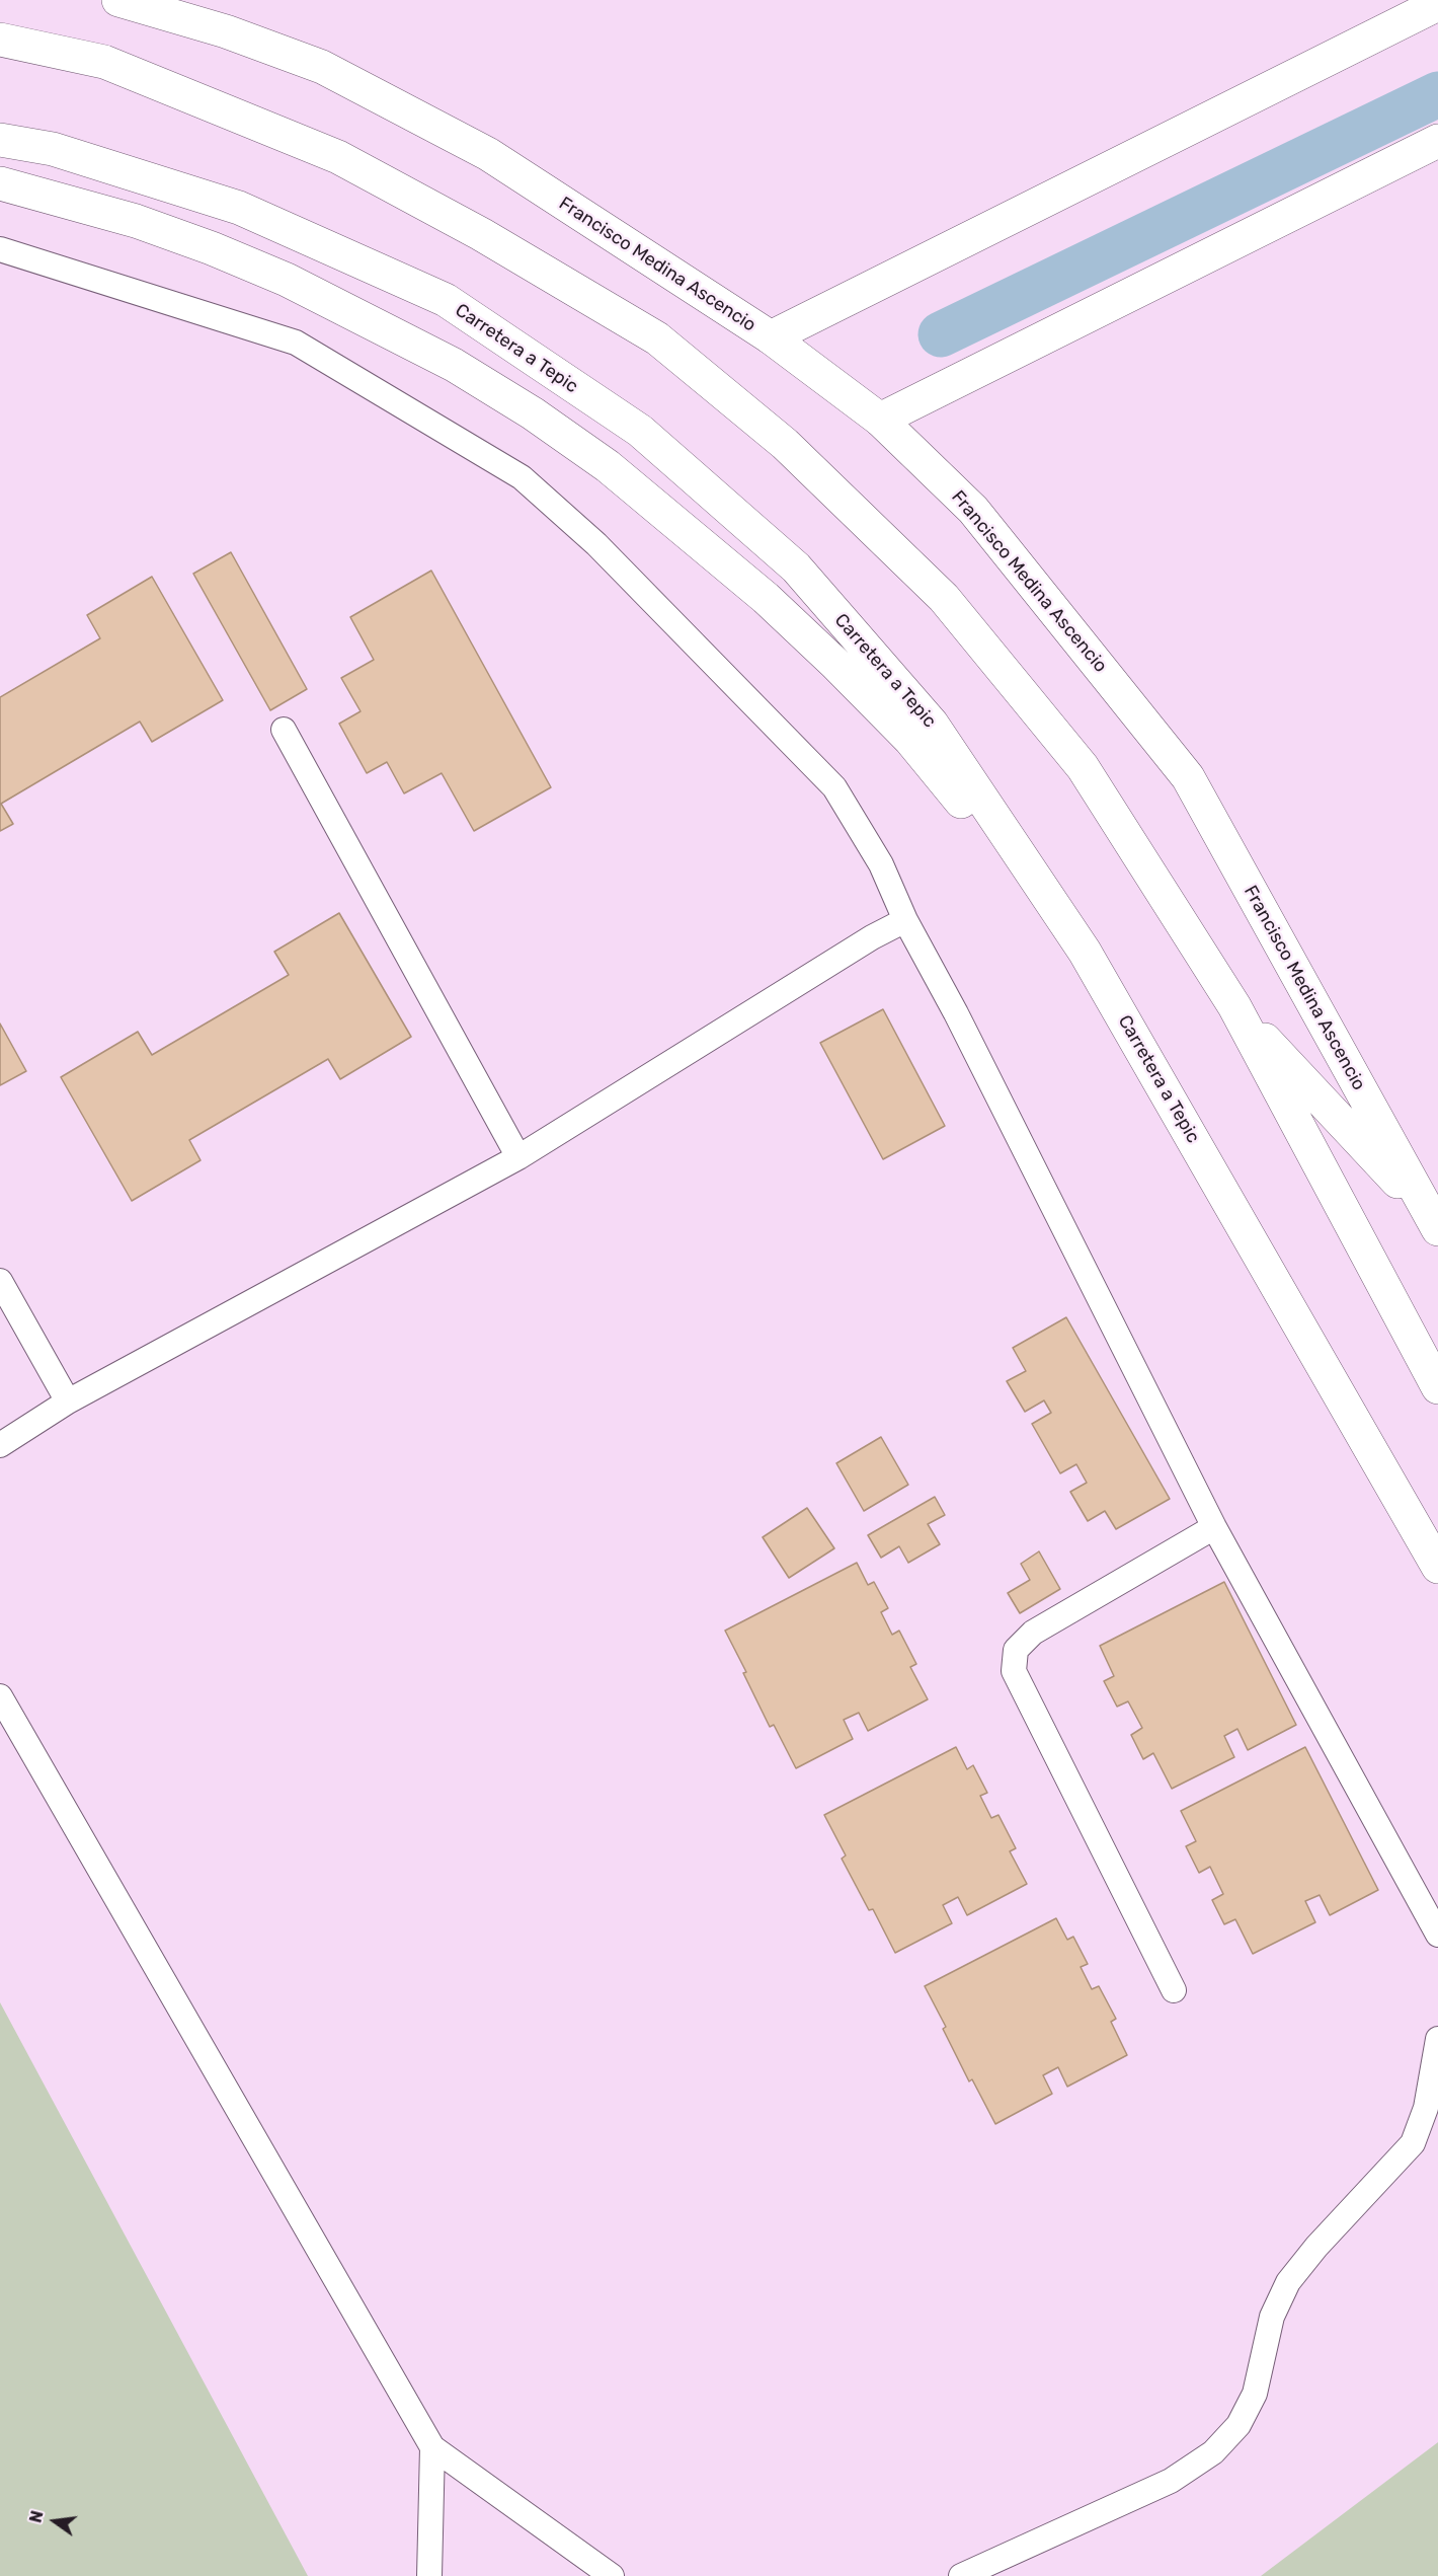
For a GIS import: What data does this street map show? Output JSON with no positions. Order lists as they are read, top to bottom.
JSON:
{
  "streets": {
    "main road": ["Francisco Medina Ascencio", "Carretera a Tepic"]
  },
  "north": "left"
}
